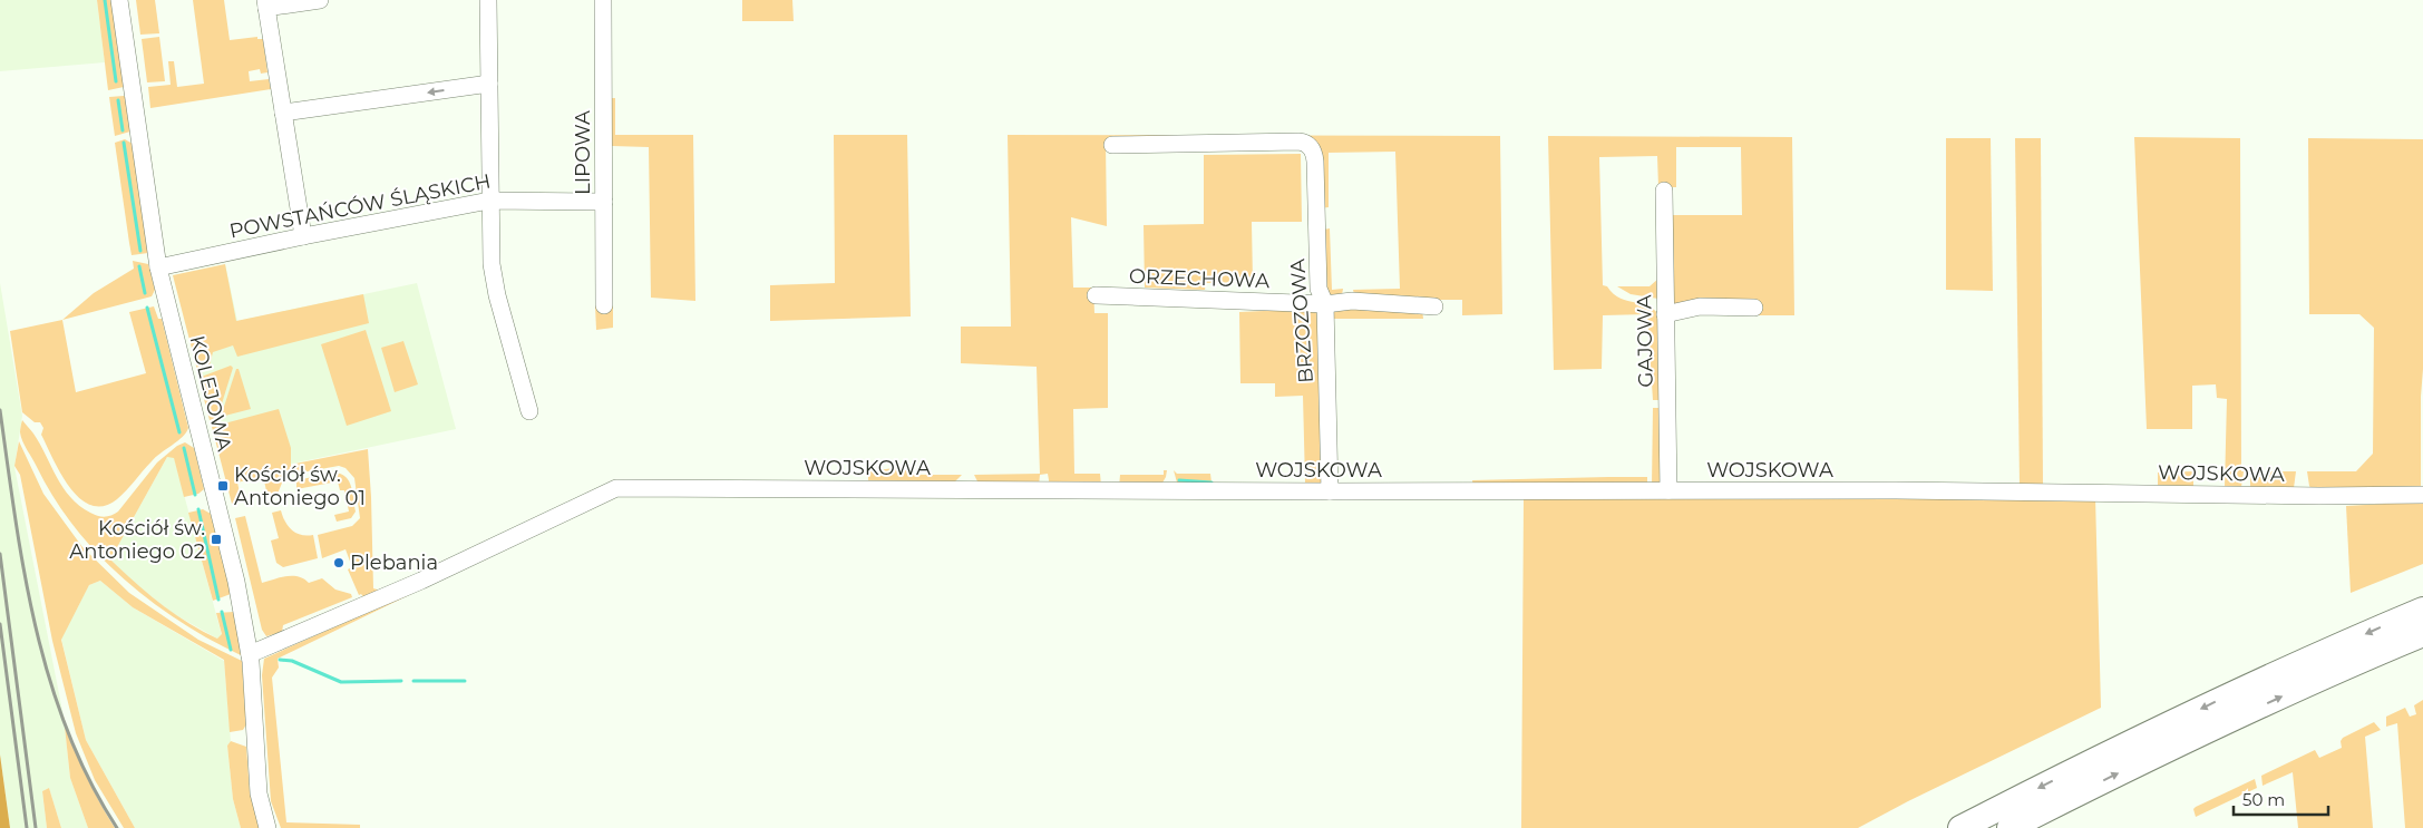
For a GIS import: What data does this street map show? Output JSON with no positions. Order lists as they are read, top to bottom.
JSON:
{
  "streets": {
    "street": [
      "LIPOWA",
      "POWSTAŃCÓW ŚLĄSKICH",
      "ORZECHOWA",
      "BRZOZOWA",
      "GAJOWA",
      "KOLEJOWA",
      "WOJSKOWA"
    ]
  },
  "crossings": [
    ["LIPOWA", "POWSTAŃCÓW ŚLĄSKICH"],
    ["POWSTAŃCÓW ŚLĄSKICH", "KOLEJOWA"],
    ["ORZECHOWA", "BRZOZOWA"],
    ["BRZOZOWA", "WOJSKOWA"],
    ["GAJOWA", "WOJSKOWA"],
    ["KOLEJOWA", "WOJSKOWA"]
  ],
  "places": {
    "transit": ["Kościół św. Antoniego 01", "Kościół św. Antoniego 02"],
    "other": ["Plebania"]
  },
  "scale_bar": "50 m"
}
